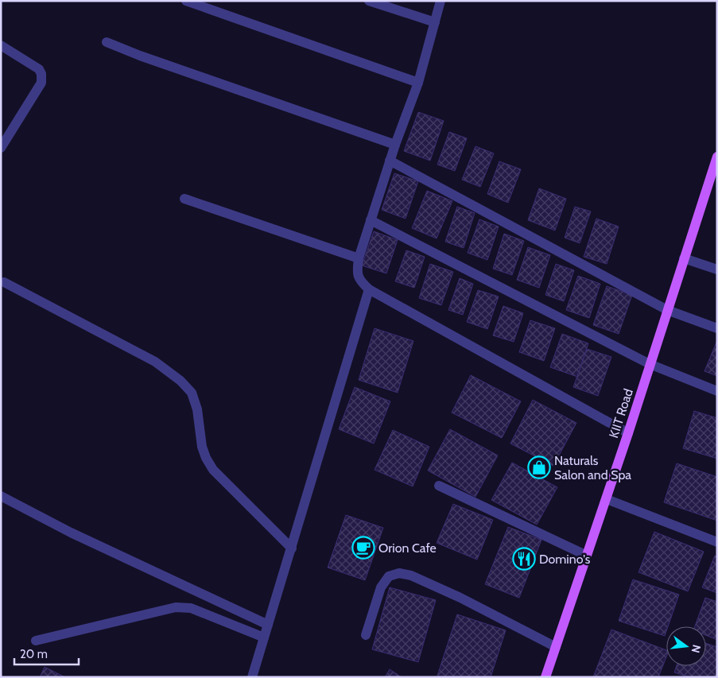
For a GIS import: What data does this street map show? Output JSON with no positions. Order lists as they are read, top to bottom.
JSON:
{
  "streets": {
    "main road": ["KIIT Road"]
  },
  "places": {
    "shop": ["Naturals Salon and Spa"],
    "cafe": ["Orion Cafe"],
    "restaurant": ["Domino's"]
  },
  "scale_bar": "20 m",
  "north": "right"
}
